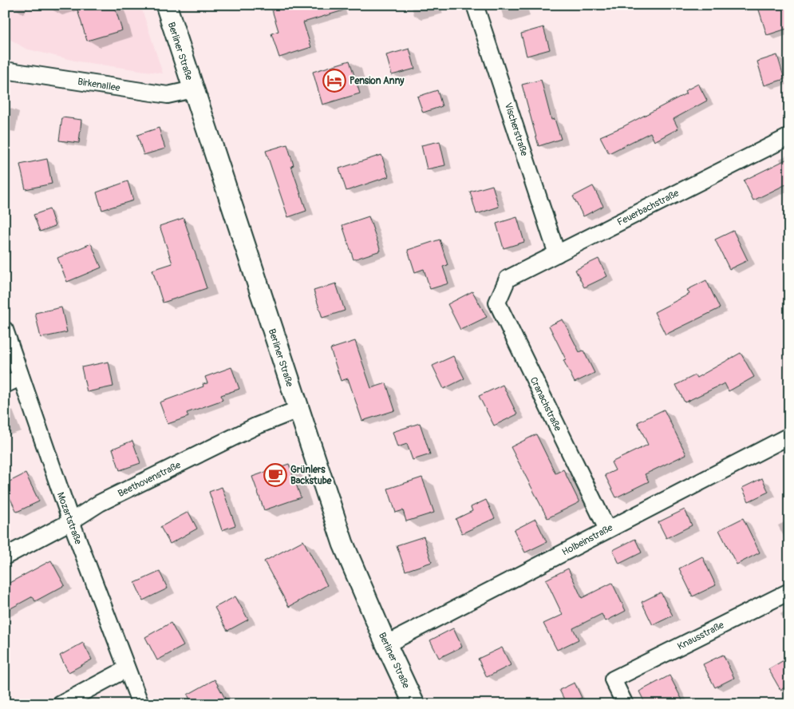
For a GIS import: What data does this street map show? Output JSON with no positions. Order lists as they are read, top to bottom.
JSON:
{
  "streets": {
    "main road": ["Berliner Straße"],
    "street": [
      "Birkenallee",
      "Vischerstraße",
      "Feuerbachstraße",
      "Cranachstraße",
      "Beethovenstraße",
      "Mozartstraße",
      "Holbeinstraße",
      "Knausstraße"
    ]
  },
  "crossings": [
    ["Berliner Straße", "Birkenallee"],
    ["Berliner Straße", "Beethovenstraße"],
    ["Berliner Straße", "Holbeinstraße"],
    ["Vischerstraße", "Feuerbachstraße"],
    ["Feuerbachstraße", "Cranachstraße"],
    ["Cranachstraße", "Holbeinstraße"],
    ["Beethovenstraße", "Mozartstraße"]
  ],
  "places": {
    "hotel": ["Pension Anny"],
    "cafe": ["Grünlers Backstube"]
  }
}
